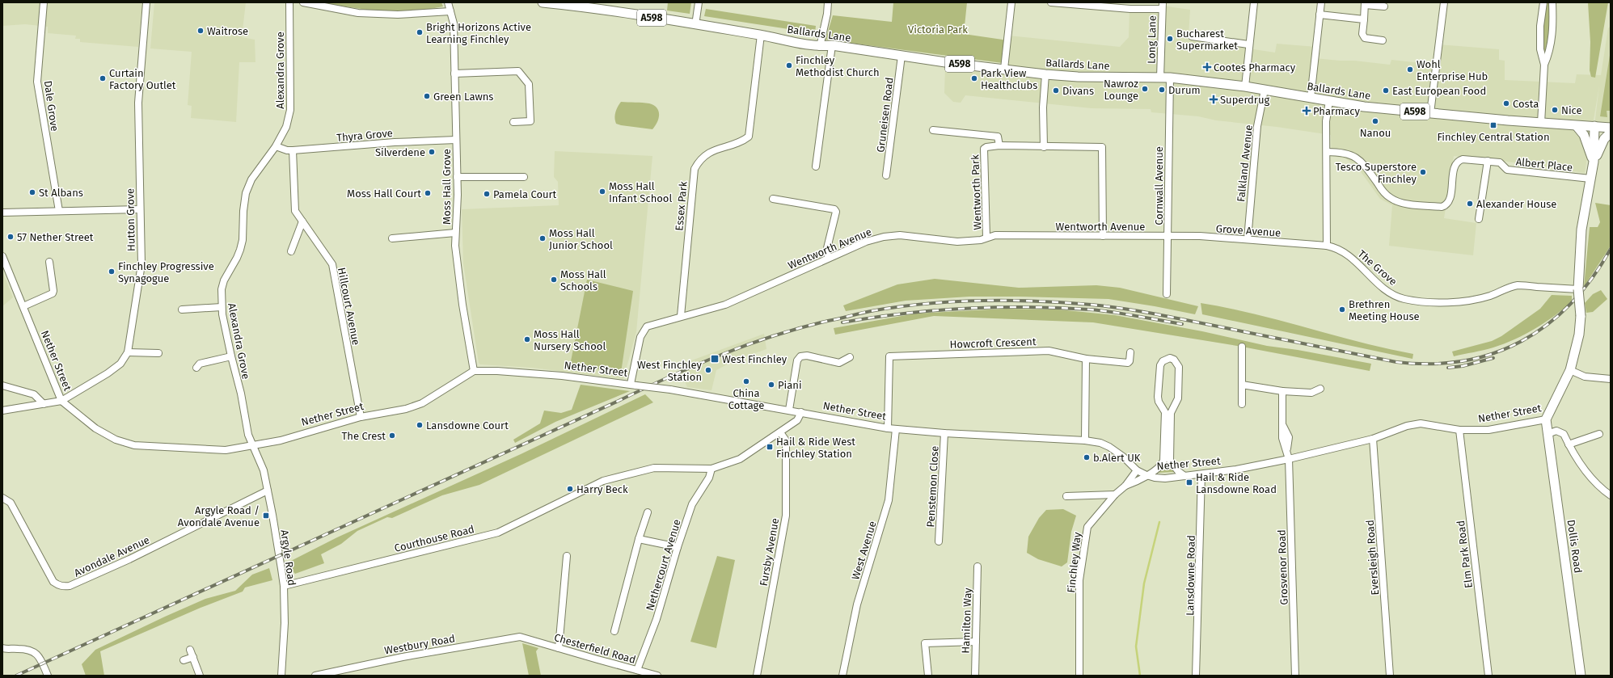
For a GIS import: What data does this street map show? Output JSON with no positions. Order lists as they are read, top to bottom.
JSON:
{
  "streets": {
    "main road": [
      "A598",
      "Ballards Lane",
      "Nether Street",
      "Dollis Road"
    ],
    "street": [
      "Long Lane",
      "Alexandra Grove",
      "Dale Grove",
      "Gruneisen Road",
      "Thyra Grove",
      "Falkland Avenue",
      "Albert Place",
      "Cornwall Avenue",
      "Moss Hall Grove",
      "Wentworth Park",
      "Essex Park",
      "Hutton Grove",
      "Wentworth Avenue",
      "Grove Avenue",
      "The Grove",
      "Hillcourt Avenue",
      "Howcroft Crescent",
      "Penstemon Close",
      "Courthouse Road",
      "West Avenue",
      "Fursby Avenue",
      "Elm Park Road",
      "Avondale Avenue",
      "Argyle Road",
      "Eversleigh Road",
      "Finchley Way",
      "Nethercourt Avenue",
      "Grosvenor Road",
      "Lansdowne Road",
      "Hamilton Way",
      "Westbury Road",
      "Chesterfield Road"
    ]
  },
  "crossings": [
    ["A598", "Ballards Lane"],
    ["A598", "Nether Street"],
    ["Ballards Lane", "Long Lane"],
    ["Ballards Lane", "Gruneisen Road"],
    ["Ballards Lane", "Falkland Avenue"],
    ["Ballards Lane", "Cornwall Avenue"],
    ["Ballards Lane", "Essex Park"],
    ["Ballards Lane", "Nether Street"],
    ["Alexandra Grove", "Thyra Grove"],
    ["Alexandra Grove", "Nether Street"],
    ["Alexandra Grove", "Argyle Road"],
    ["Thyra Grove", "Moss Hall Grove"],
    ["Thyra Grove", "Hillcourt Avenue"],
    ["Falkland Avenue", "Grove Avenue"],
    ["Albert Place", "Nether Street"],
    ["Cornwall Avenue", "Wentworth Avenue"],
    ["Cornwall Avenue", "Grove Avenue"],
    ["Moss Hall Grove", "Nether Street"],
    ["Wentworth Park", "Wentworth Avenue"],
    ["Essex Park", "Wentworth Avenue"],
    ["Hutton Grove", "Nether Street"],
    ["Wentworth Avenue", "Grove Avenue"],
    ["Grove Avenue", "The Grove"],
    ["The Grove", "Nether Street"],
    ["Hillcourt Avenue", "Nether Street"],
    ["Howcroft Crescent", "Nether Street"],
    ["Nether Street", "Penstemon Close"],
    ["Nether Street", "Courthouse Road"],
    ["Nether Street", "Dollis Road"],
    ["Nether Street", "West Avenue"],
    ["Nether Street", "Elm Park Road"],
    ["Nether Street", "Argyle Road"],
    ["Nether Street", "Eversleigh Road"],
    ["Nether Street", "Finchley Way"],
    ["Nether Street", "Grosvenor Road"],
    ["Nether Street", "Lansdowne Road"],
    ["Courthouse Road", "Fursby Avenue"],
    ["Courthouse Road", "Argyle Road"],
    ["Courthouse Road", "Nethercourt Avenue"],
    ["Avondale Avenue", "Argyle Road"],
    ["Nethercourt Avenue", "Chesterfield Road"],
    ["Westbury Road", "Chesterfield Road"]
  ],
  "parks": ["Victoria Park"],
  "places": {
    "other": [
      "Waitrose",
      "Bright Horizons Active Learning Finchley",
      "Bucharest Supermarket",
      "Finchley Methodist Church",
      "Wohl Enterprise Hub",
      "Curtain Factory Outlet",
      "Park View Healthclubs",
      "Nawroz Lounge",
      "Durum",
      "Divans",
      "East European Food",
      "Green Lawns",
      "Costa",
      "Nice",
      "Nanou",
      "Silverdene",
      "Tesco Superstore Finchley",
      "Moss Hall Infant School",
      "St Albans",
      "Moss Hall Court",
      "Pamela Court",
      "Alexander House",
      "57 Nether Street",
      "Moss Hall Junior School",
      "Finchley Progressive Synagogue",
      "Moss Hall Schools",
      "Brethren Meeting House",
      "Moss Hall Nursery School",
      "West Finchley Station",
      "China Cottage",
      "Piani",
      "Lansdowne Court",
      "The Crest",
      "b.Alert UK",
      "Harry Beck"
    ],
    "health": ["Cootes Pharmacy", "Superdrug", "Pharmacy"],
    "transit": [
      "Finchley Central Station",
      "West Finchley",
      "Hail & Ride West Finchley Station",
      "Hail & Ride Lansdowne Road",
      "Argyle Road / Avondale Avenue"
    ]
  }
}
